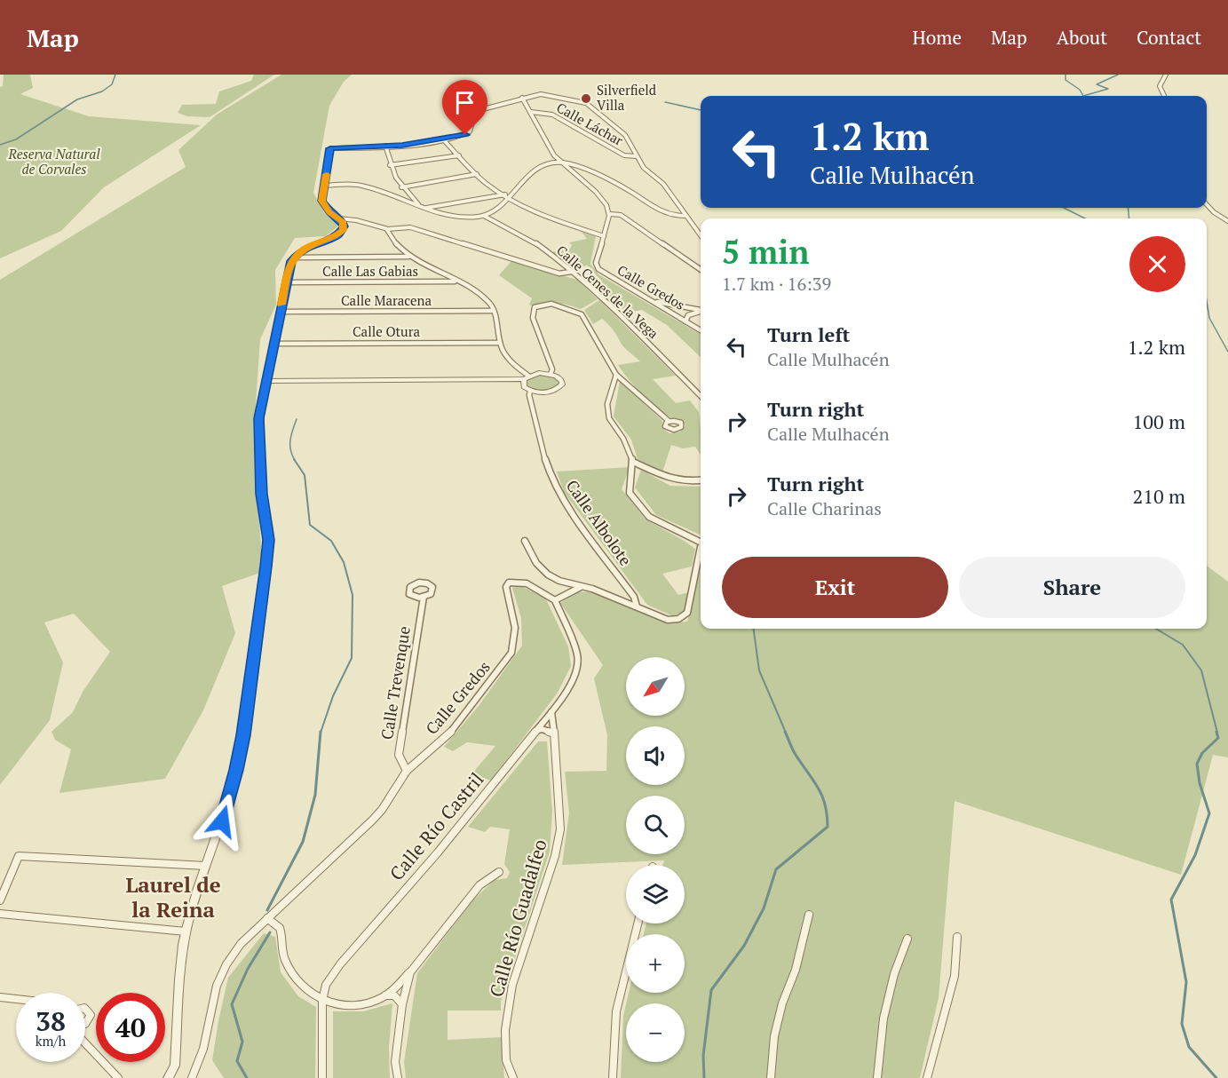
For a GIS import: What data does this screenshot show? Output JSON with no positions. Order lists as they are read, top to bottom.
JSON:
{
  "streets": {
    "street": [
      "Calle Láchar",
      "Calle Las Gabias",
      "Calle Gredos",
      "Calle Cenes de la Vega",
      "Calle Maracena",
      "Calle Otura",
      "Calle Albolote",
      "Calle Trevenque",
      "Calle Río Castril",
      "Calle Río Guadalfeo"
    ]
  },
  "crossings": [
    ["Calle Gredos", "Calle Trevenque"],
    ["Calle Gredos", "Calle Río Castril"],
    ["Calle Río Castril", "Calle Río Guadalfeo"]
  ],
  "districts": ["Laurel de la Reina"],
  "parks": ["Reserva Natural de Corvales"],
  "places": ["Silverfield Villa"],
  "north": "bottom left",
  "page": {
    "header": "Map",
    "nav": [
      "Home",
      "Map",
      "About",
      "Contact"
    ],
    "turn": ["1.2 km", "Calle Mulhacén"],
    "heading": ["5 min", "1.7 km · 16:39"],
    "list": [
      {
        "name": "Turn left",
        "note": "Calle Mulhacén",
        "value": "1.2 km"
      },
      {
        "name": "Turn right",
        "note": "Calle Mulhacén",
        "value": "100 m"
      },
      {
        "name": "Turn right",
        "note": "Calle Charinas",
        "value": "210 m"
      }
    ],
    "buttons": ["Exit", "Share"],
    "map_buttons": ["+", "−"],
    "speed": "38 km/h",
    "limit": "40"
  }
}
